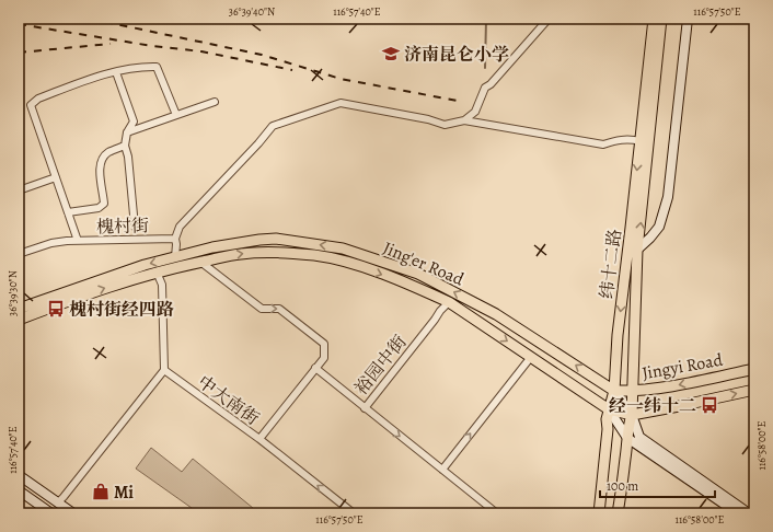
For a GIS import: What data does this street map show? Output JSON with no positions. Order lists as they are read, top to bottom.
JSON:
{
  "streets": {
    "main road": ["Jing'er Road", "纬十二路", "Jingyi Road"],
    "street": ["槐村街", "裕园中街", "中大南街"]
  },
  "crossings": [
    ["槐村街", "Jing'er Road"],
    ["Jing'er Road", "纬十二路"],
    ["Jing'er Road", "裕园中街"],
    ["Jing'er Road", "Jingyi Road"],
    ["纬十二路", "Jingyi Road"]
  ],
  "one_way": ["中大南街"],
  "places": {
    "school or university": ["济南昆仑小学"],
    "bus stop": ["槐村街经四路", "经一纬十二"],
    "shop": ["Mi"]
  },
  "scale_bar": "100 m",
  "coordinates": [
    "36°39'40\"N",
    "116°57'40\"E",
    "116°57'50\"E",
    "36°39'30\"N",
    "116°58'00\"E"
  ]
}
